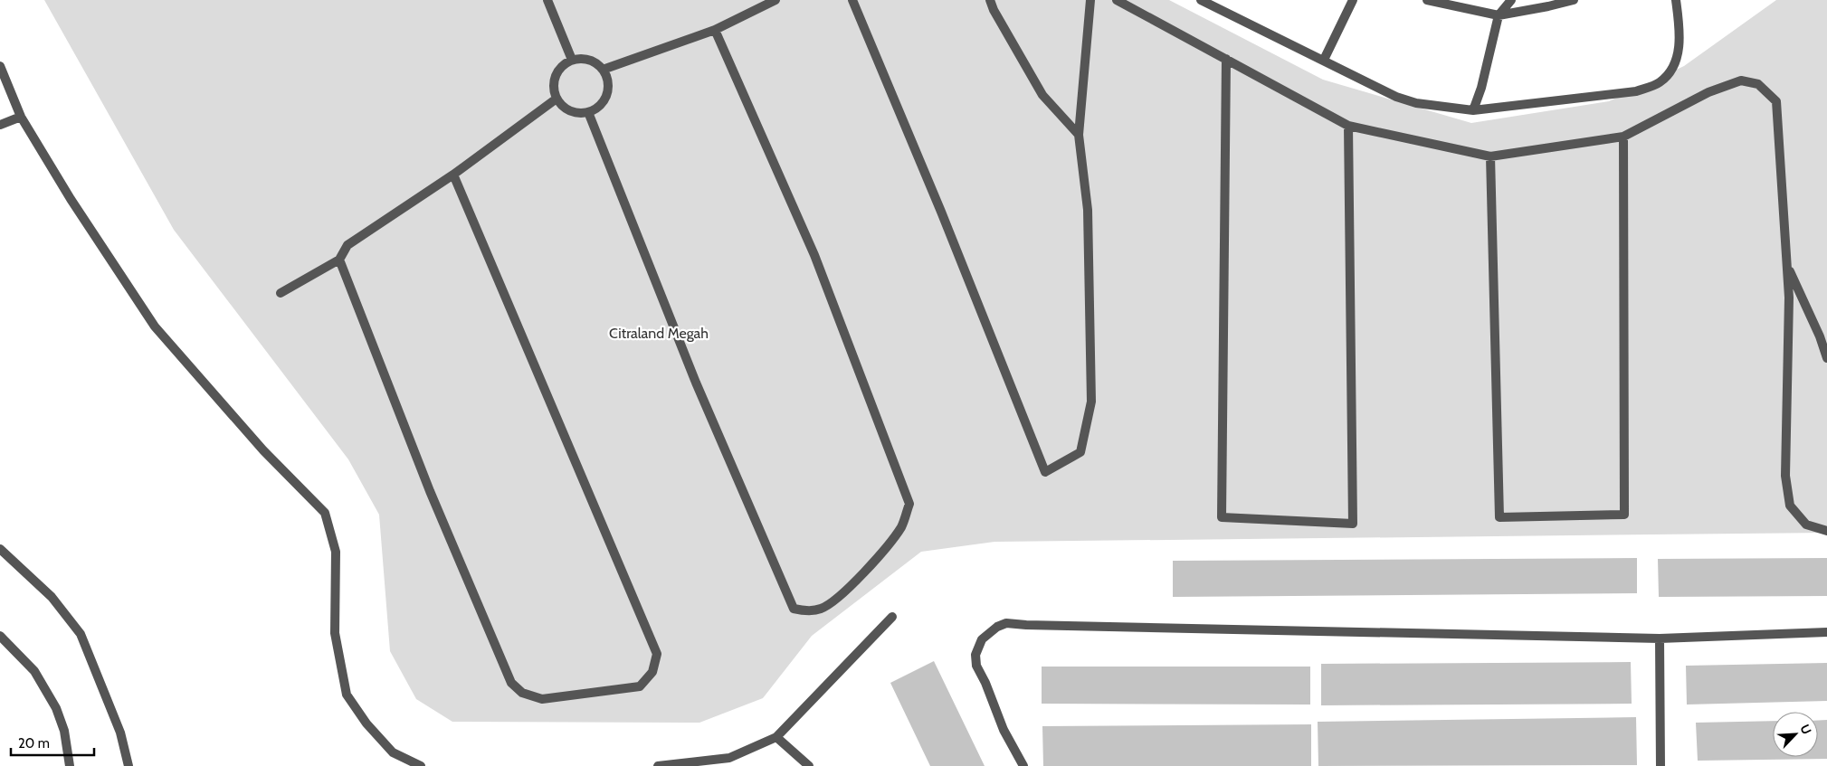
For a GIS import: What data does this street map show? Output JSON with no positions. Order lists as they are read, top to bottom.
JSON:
{
  "parks": ["Citraland Megah"],
  "scale_bar": "20 m",
  "north": "top right"
}
